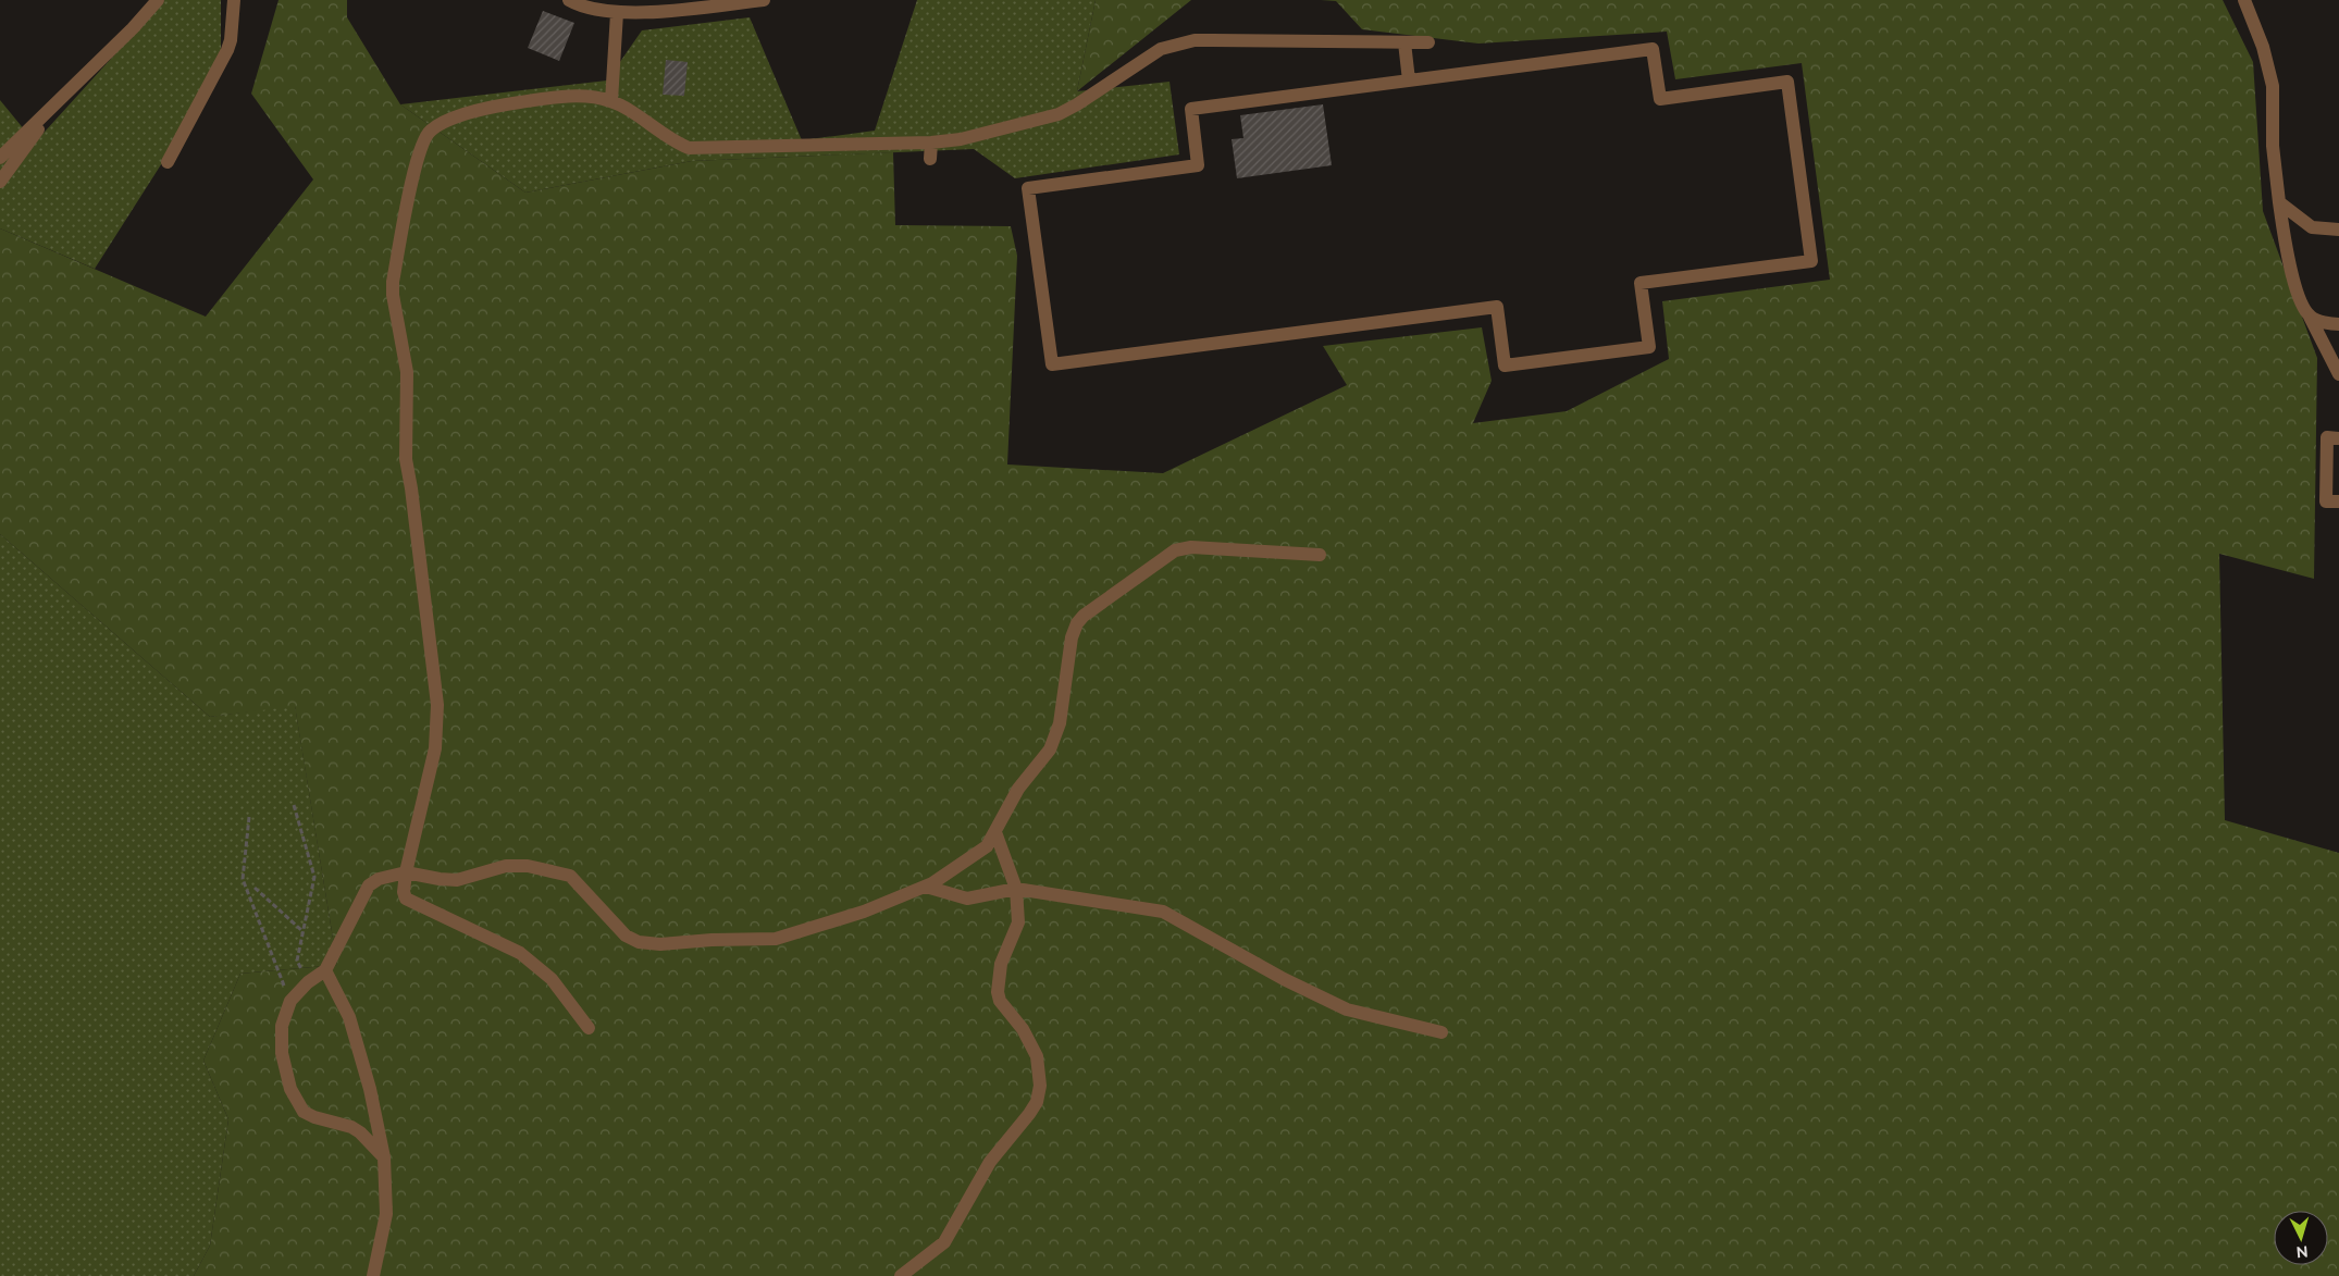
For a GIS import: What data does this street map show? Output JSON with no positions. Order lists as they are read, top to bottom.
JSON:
{
  "north": "bottom"
}
